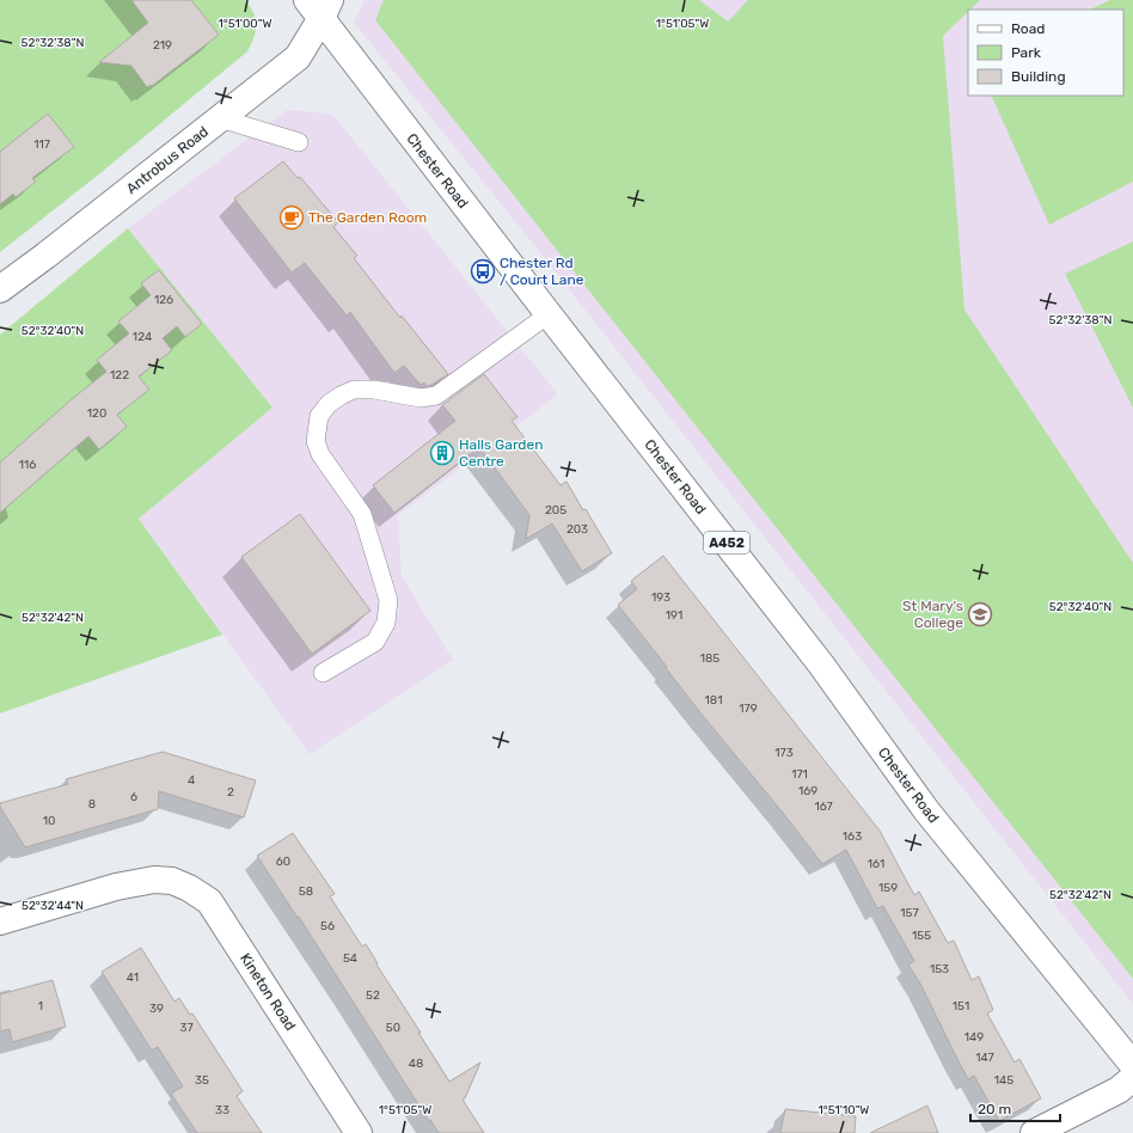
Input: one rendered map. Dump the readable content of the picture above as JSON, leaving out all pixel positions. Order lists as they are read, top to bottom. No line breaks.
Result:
{"streets":{"main road":["Antrobus Road","Chester Road","A452","Kineton Road"]},"crossings":[["Antrobus Road","Chester Road"]],"places":{"cafe":["The Garden Room"],"bus stop":["Chester Rd / Court Lane"],"building":["Halls Garden Centre"],"school or university":["St Mary's College"]},"house_numbers":["219","117","126","124","122","120","116","205","203","193","191","185","181","179","173","171","4","169","2","6","8","167","10","163","60","161","159","58","157","56","155","54","153","41","52","1","151","39","37","50","149","147","48","35","145","33"],"legend":["Road","Park","Building"],"scale_bar":"20 m","coordinates":["1°51'00\"W","1°51'05\"W","52°32'38\"N","52°32'40\"N","52°32'42\"N","52°32'44\"N","1°51'10\"W"]}
